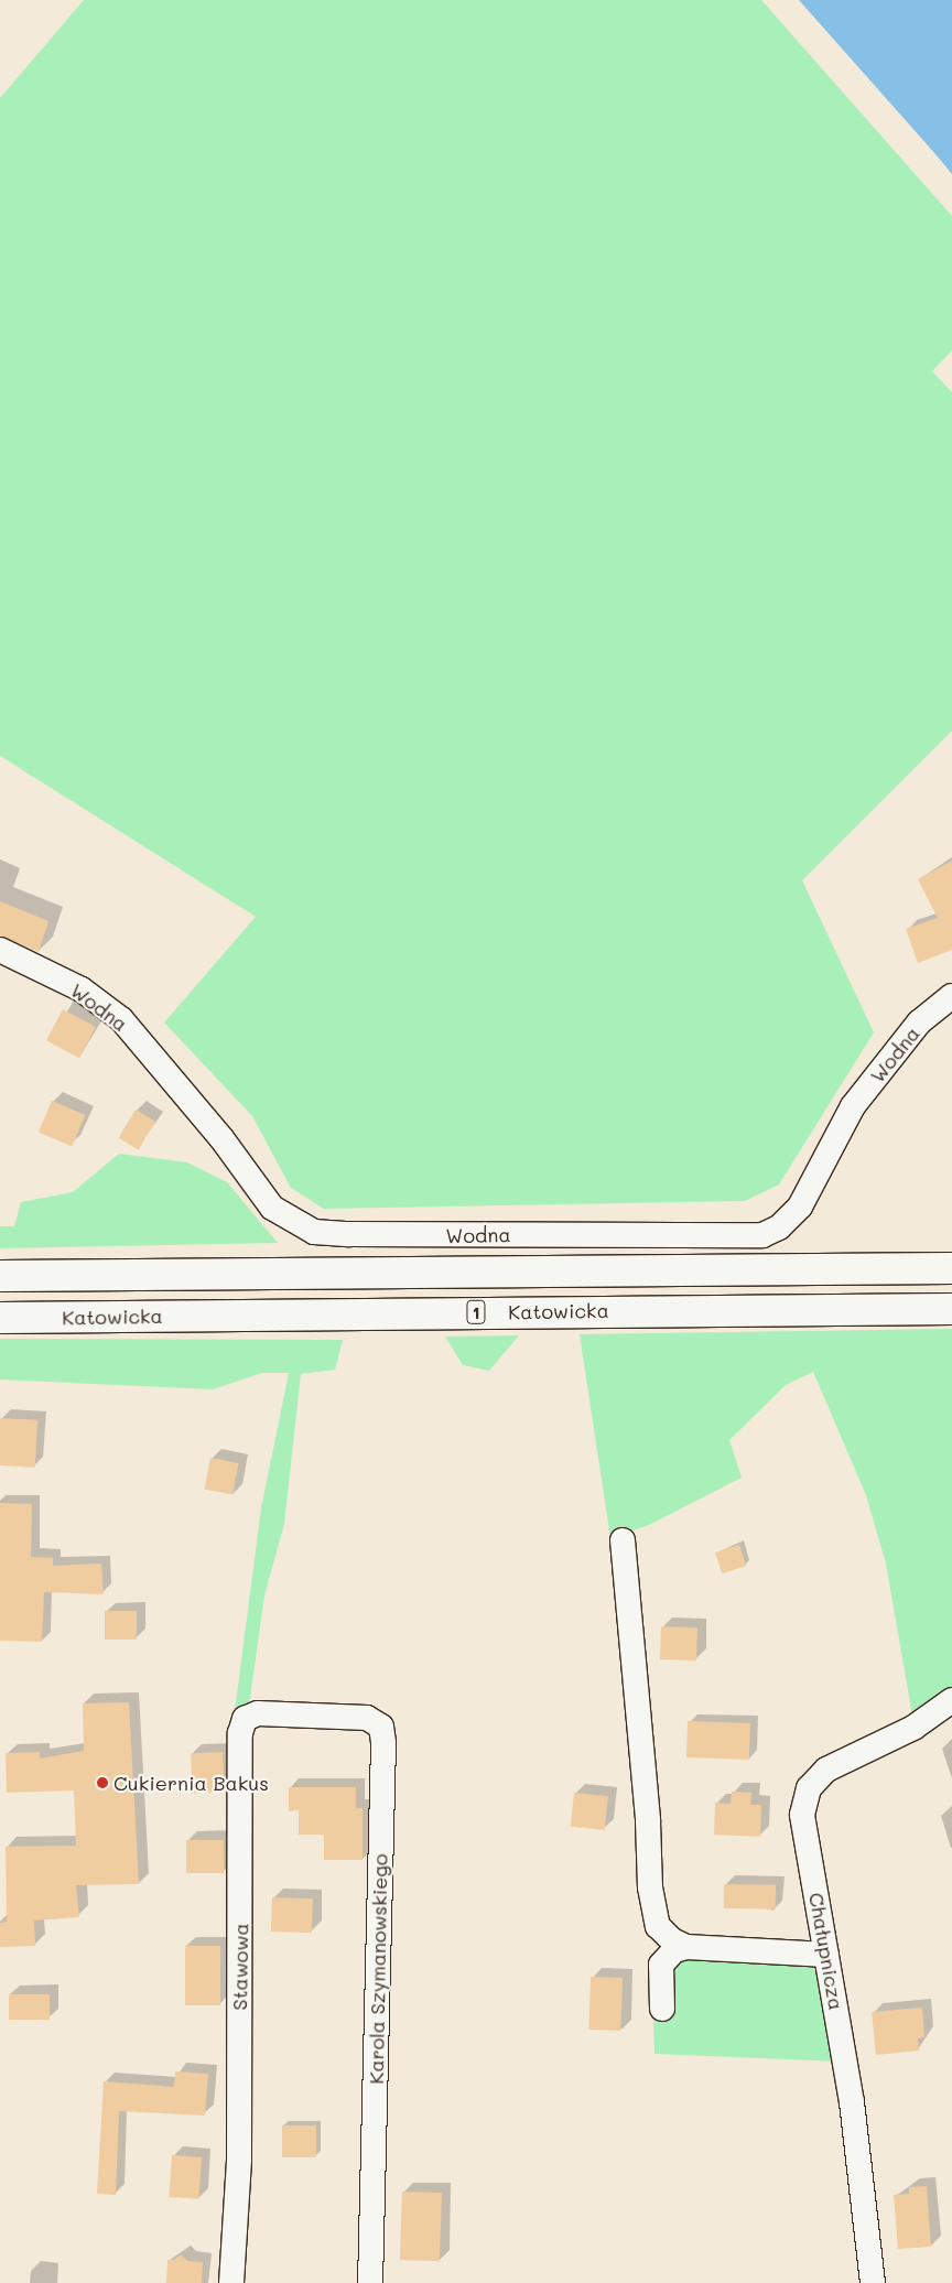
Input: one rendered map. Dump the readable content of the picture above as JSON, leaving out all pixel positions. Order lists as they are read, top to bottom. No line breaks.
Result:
{"streets":{"main road":["Katowicka","1"],"street":["Wodna","Chałupnicza","Stawowa","Karola Szymanowskiego"]},"crossings":[["Stawowa","Karola Szymanowskiego"]],"places":["Cukiernia Bakus"]}
